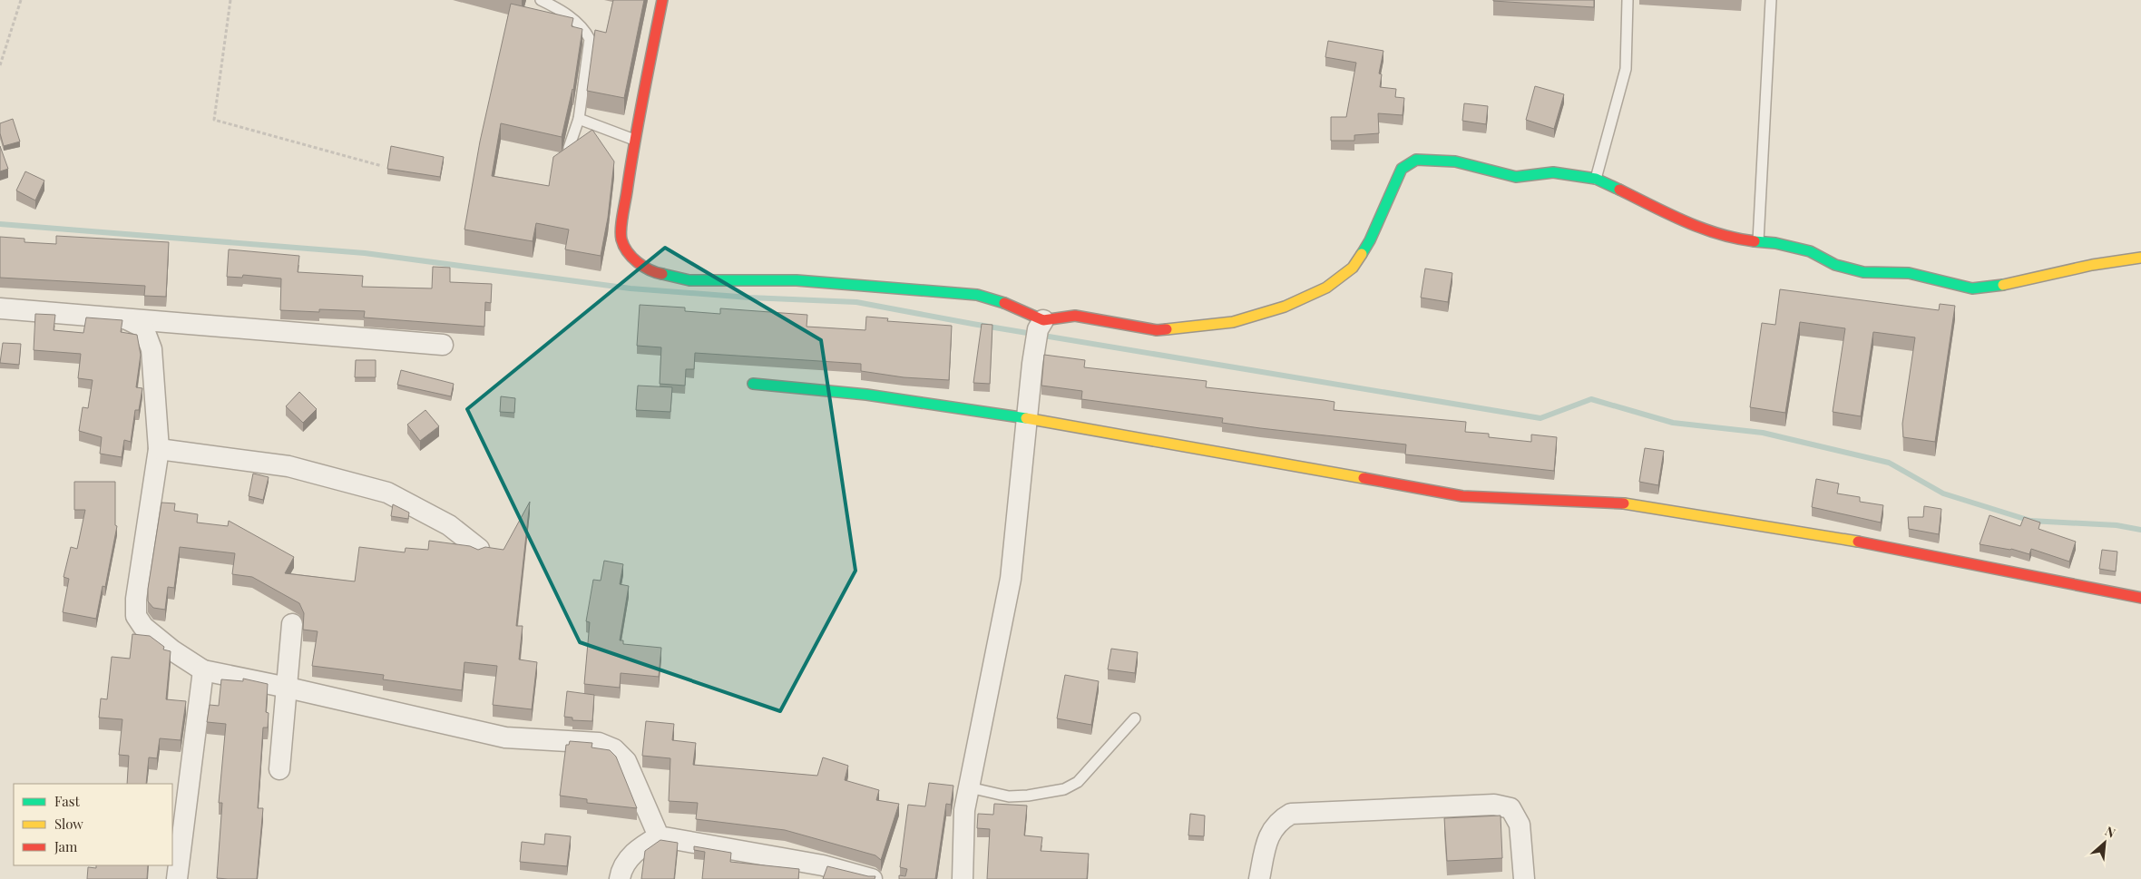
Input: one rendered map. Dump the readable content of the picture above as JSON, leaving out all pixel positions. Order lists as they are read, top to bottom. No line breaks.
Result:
{"legend":["Fast","Slow","Jam"],"north":"top right"}
